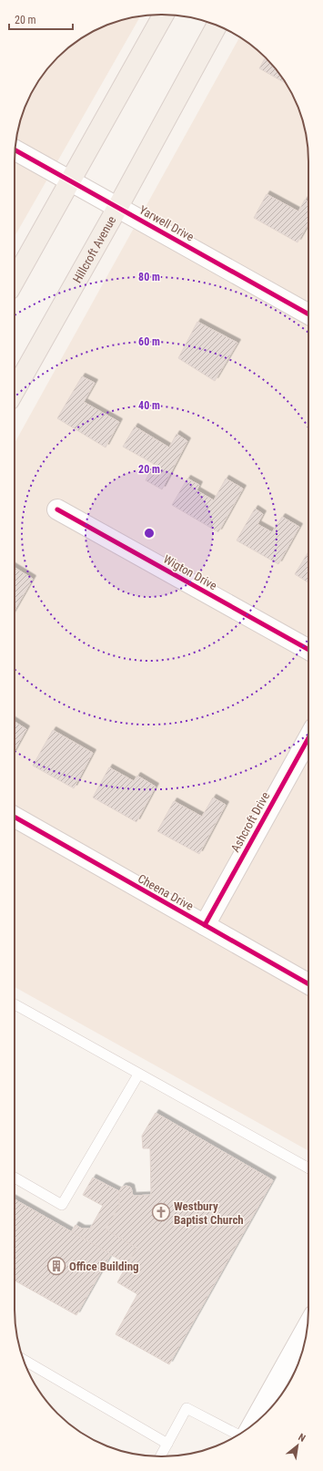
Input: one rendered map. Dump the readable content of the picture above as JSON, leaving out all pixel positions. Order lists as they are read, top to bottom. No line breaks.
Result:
{"streets":{"main road":["Hillcroft Avenue"],"street":["Yarwell Drive","Wigton Drive","Ashcroft Drive","Cheena Drive"]},"crossings":[["Yarwell Drive","Hillcroft Avenue"],["Ashcroft Drive","Cheena Drive"]],"places":{"church":["Westbury Baptist Church"],"building":["Office Building"]},"scale_bar":"20 m","north":"top right","rings":["80 m","60 m","40 m","20 m"]}
